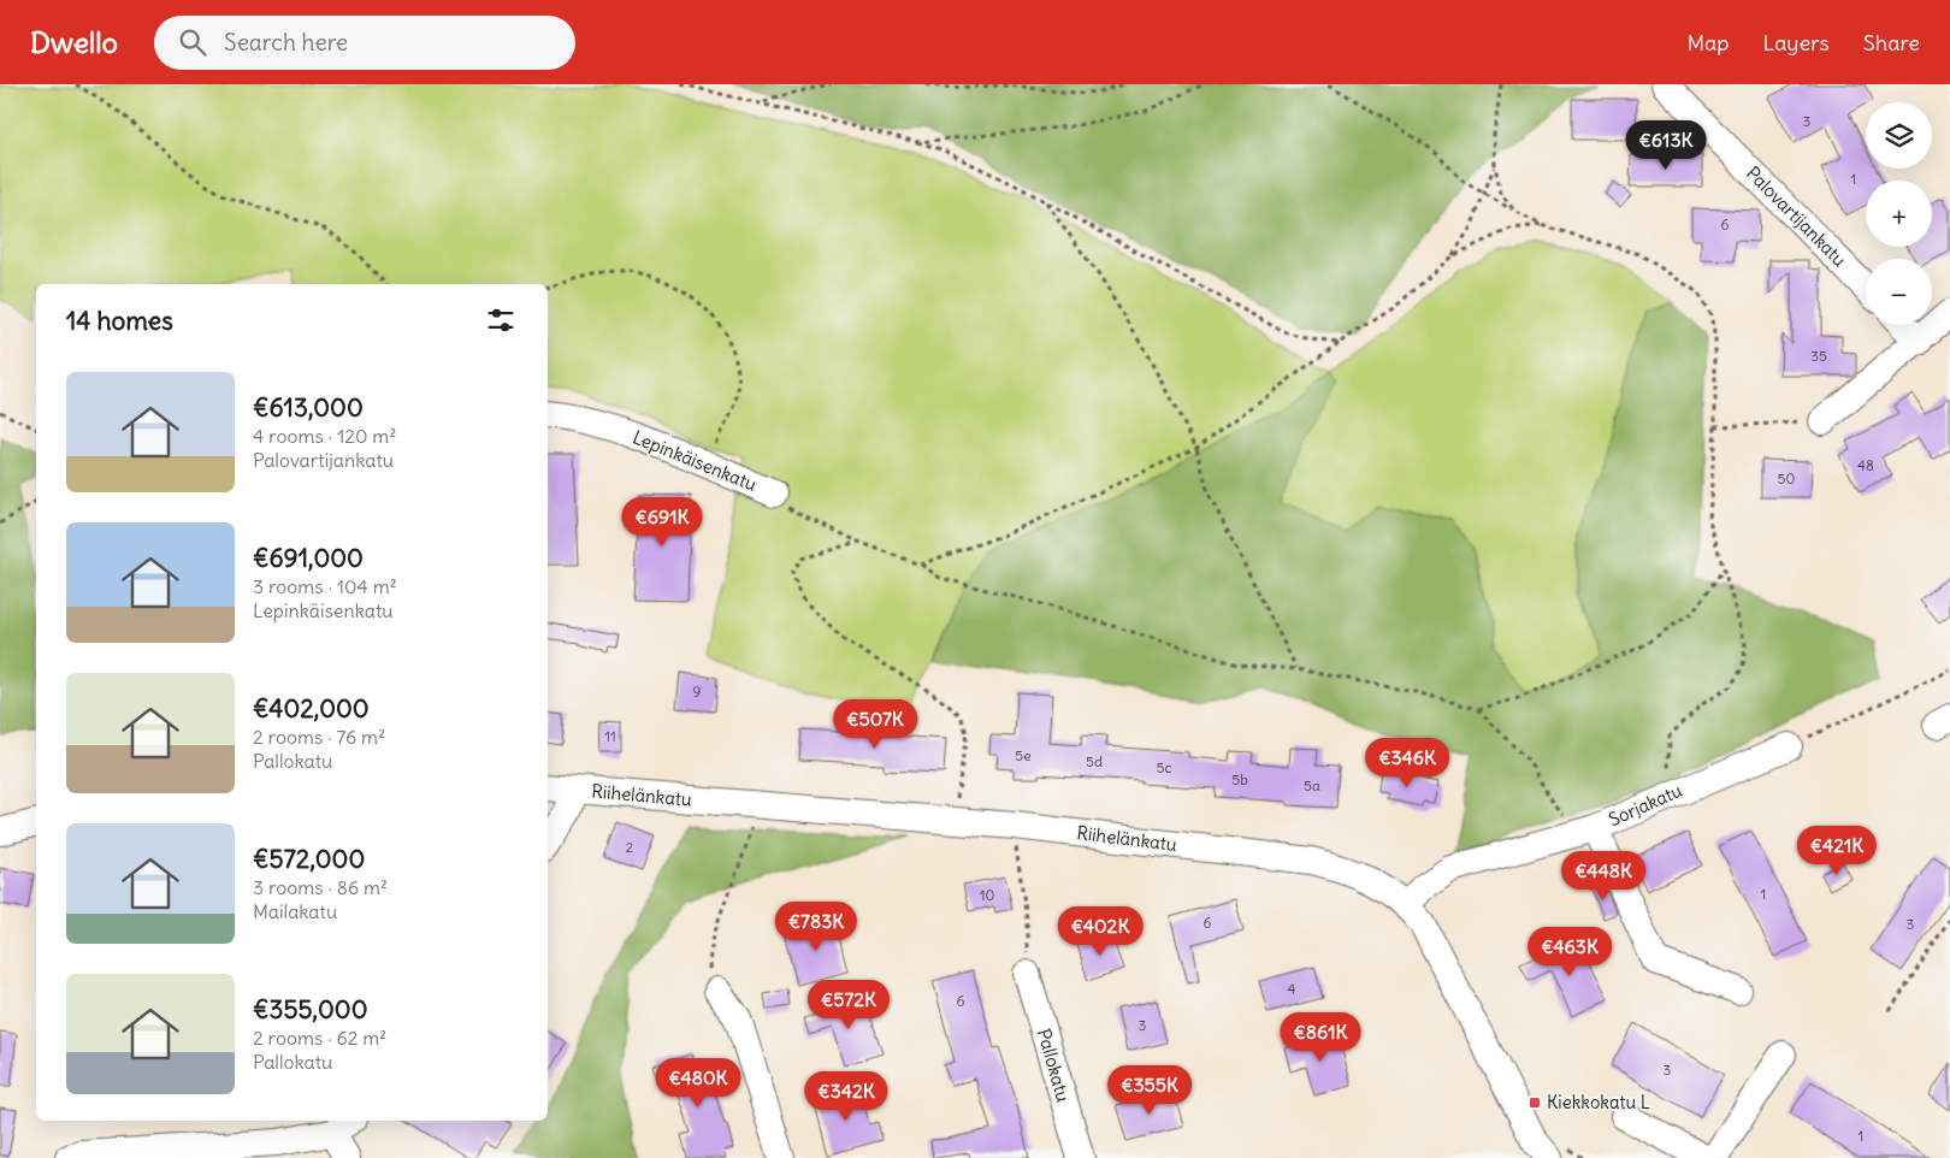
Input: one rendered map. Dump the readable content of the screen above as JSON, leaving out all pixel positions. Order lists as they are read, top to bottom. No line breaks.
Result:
{"streets":{"street":["Palovartijankatu","Lepinkäisenkatu","Riihelänkatu","Sorjakatu","Pallokatu"]},"crossings":[["Riihelänkatu","Sorjakatu"]],"places":{"transit":["Kiekkokatu L"]},"house_numbers":["3","1","6","35","48","50","9","11","5e","5d","5c","5b","5a","2","1","10","6","3","4","6","3","3","1"],"page":{"header":"Dwello","search":"Search here","nav":["Map","Layers","Share"],"map_buttons":["+","−"],"price":["€613K","€691K","€507K","€346K","€421K","€448K","€783K","€402K","€463K","€572K","€861K","€480K","€355K","€342K"],"heading":"14 homes","list":[{"name":"€613,000","note":"4 rooms · 120 m² · Palovartijankatu"},{"name":"€691,000","note":"3 rooms · 104 m² · Lepinkäisenkatu"},{"name":"€402,000","note":"2 rooms · 76 m² · Pallokatu"},{"name":"€572,000","note":"3 rooms · 86 m² · Mailakatu"},{"name":"€355,000","note":"2 rooms · 62 m² · Pallokatu"}]}}
